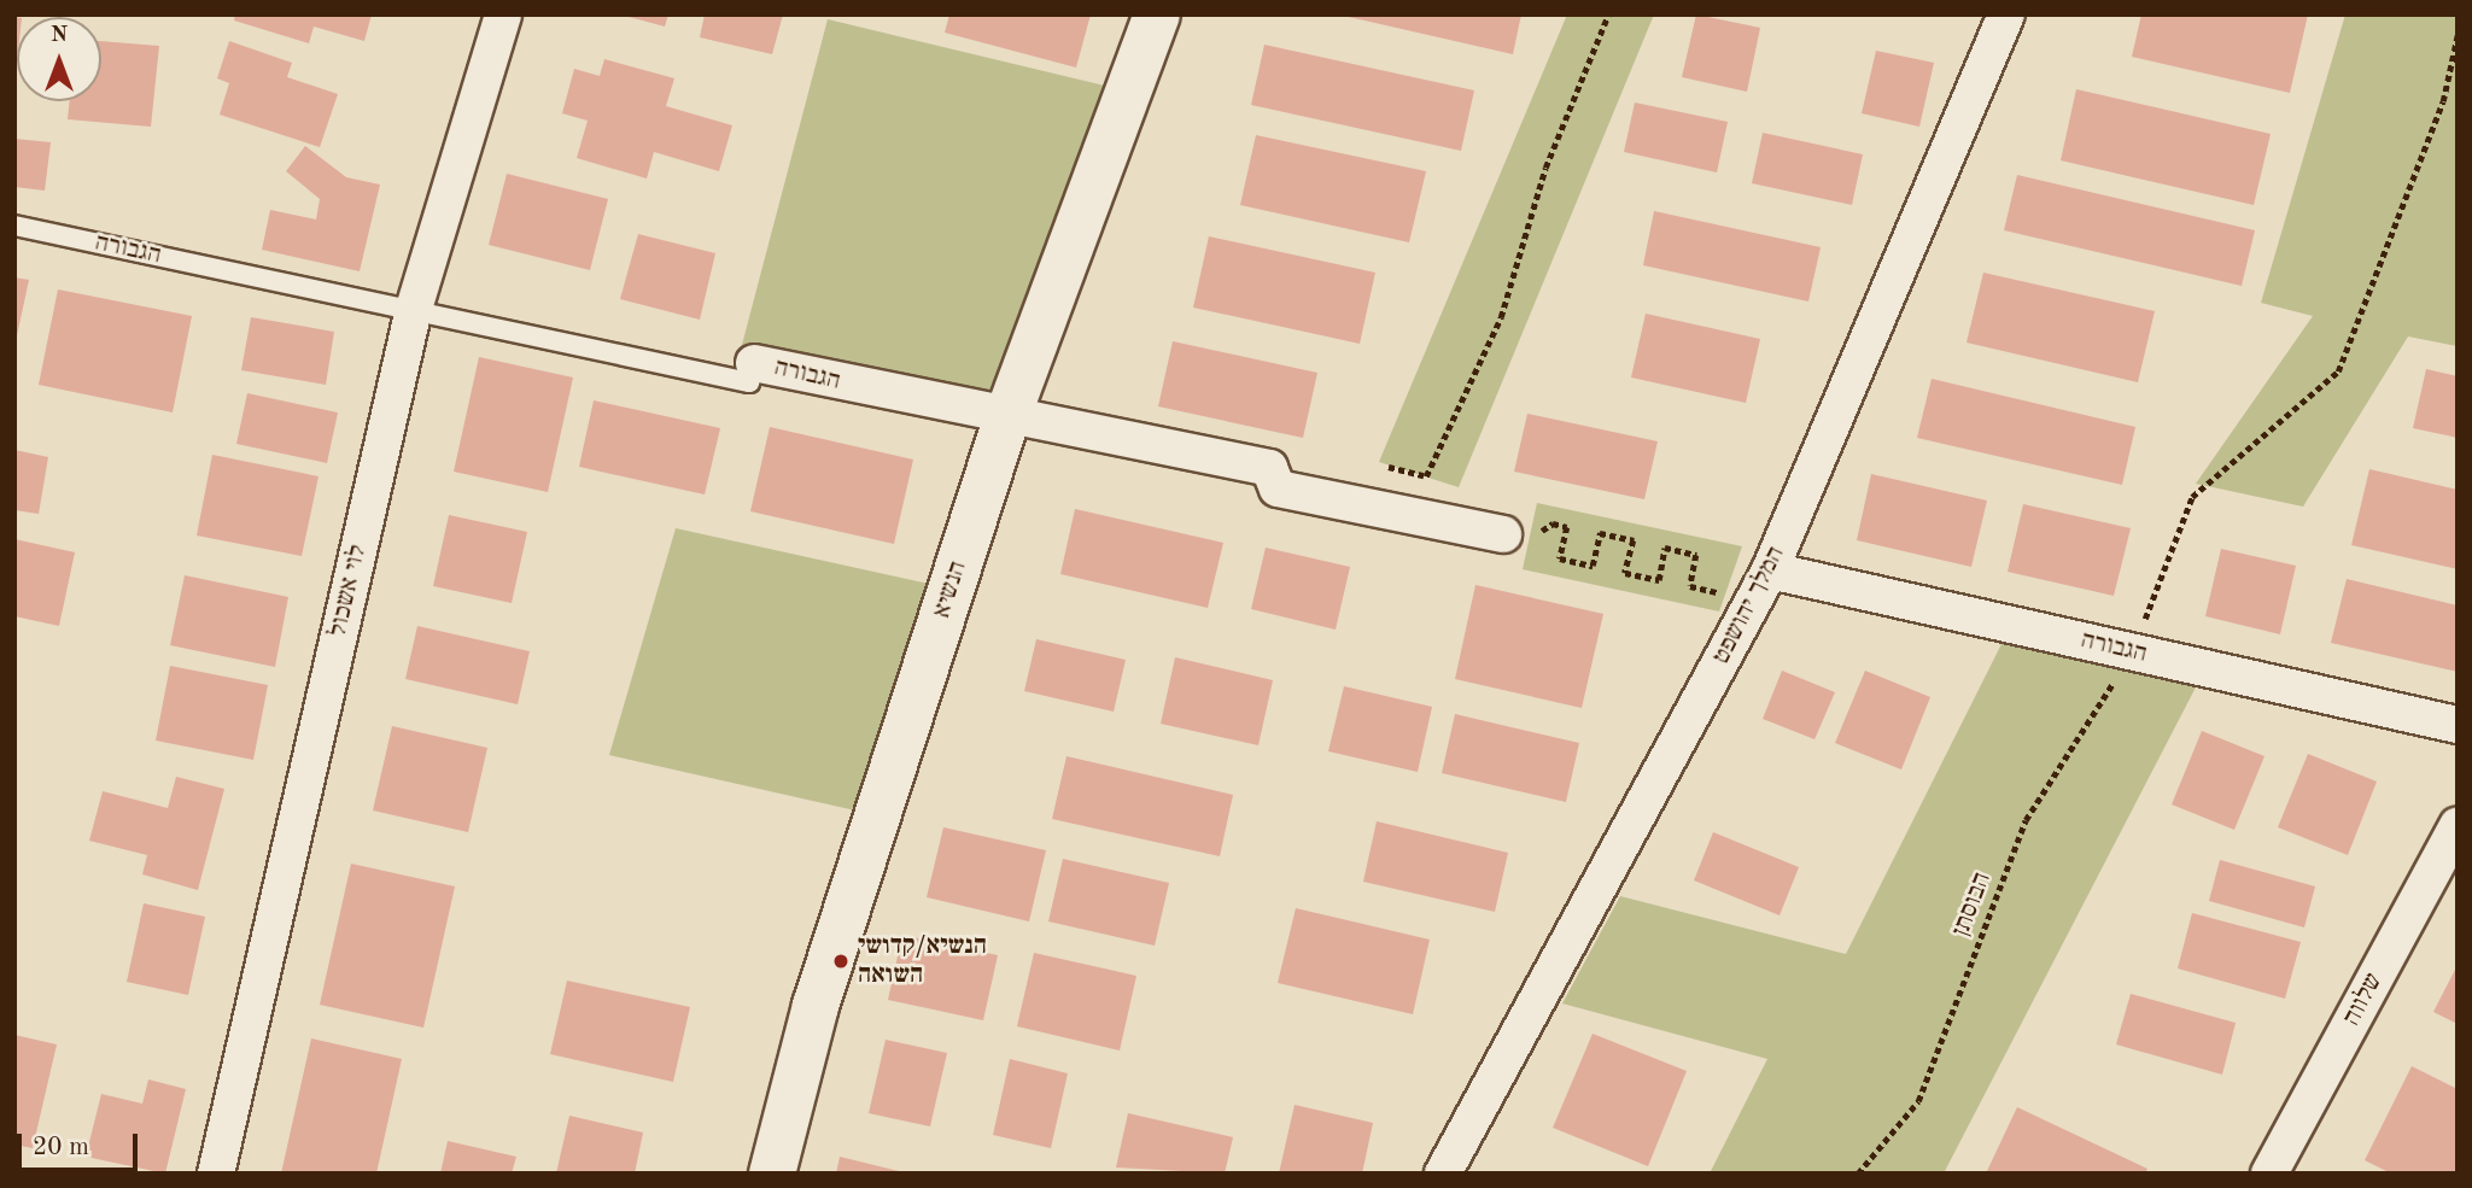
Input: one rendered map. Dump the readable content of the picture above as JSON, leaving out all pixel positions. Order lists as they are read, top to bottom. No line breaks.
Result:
{"streets":{"street":["הגבורה","הנשיא","לוי אשכול","המלך יהושפט","שלווה"],"path":["הבוסתן"]},"crossings":[["הגבורה","הנשיא"],["הגבורה","לוי אשכול"],["הגבורה","המלך יהושפט"],["הגבורה","הבוסתן"]],"places":["הנשיא/קדושי השואה"],"scale_bar":"20 m","north":"top"}
